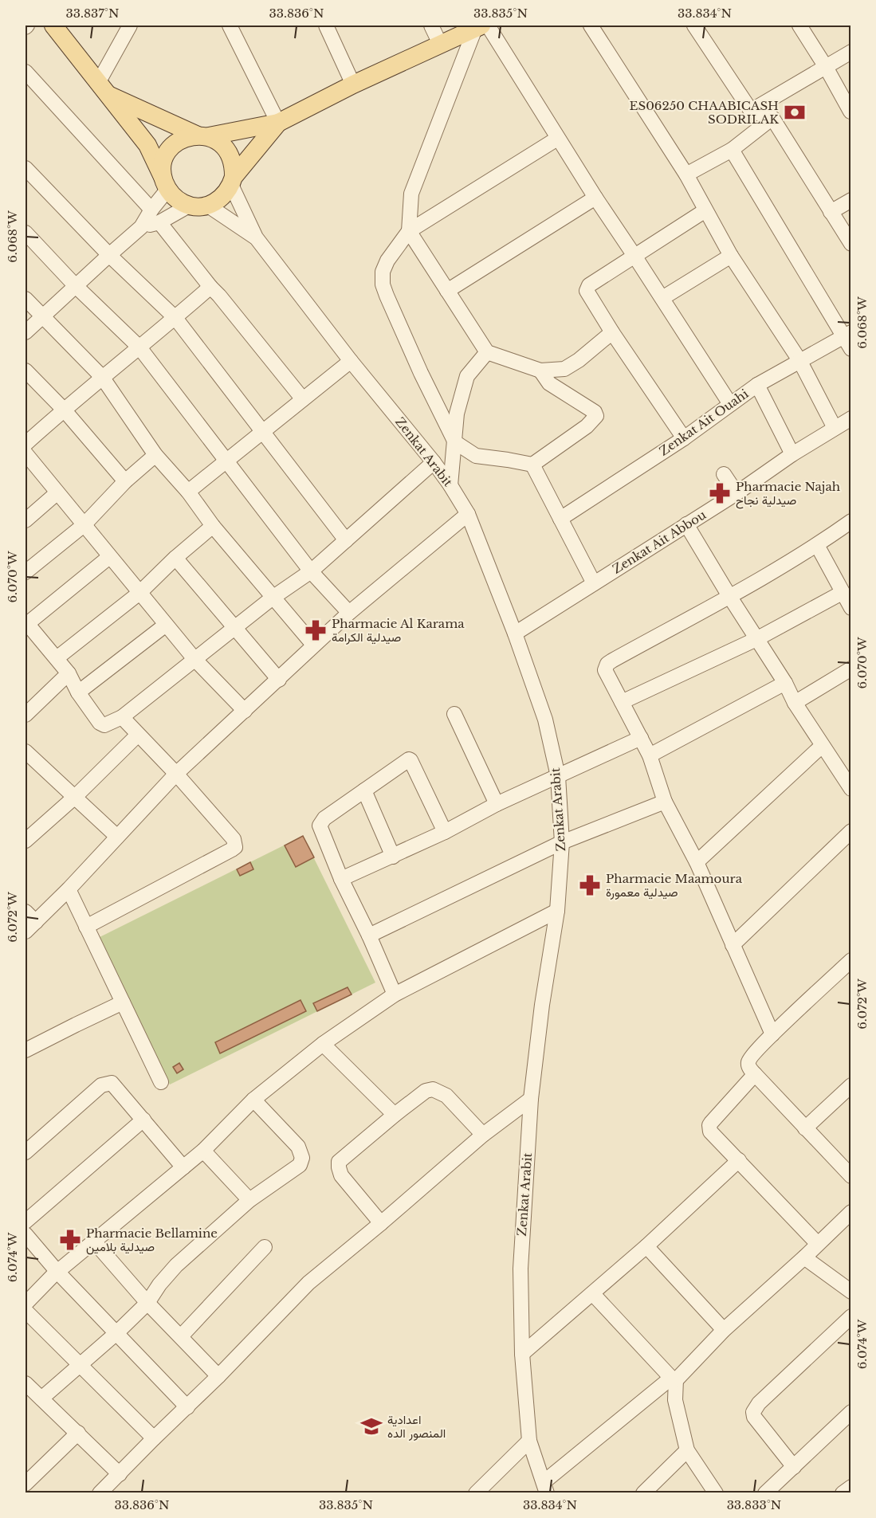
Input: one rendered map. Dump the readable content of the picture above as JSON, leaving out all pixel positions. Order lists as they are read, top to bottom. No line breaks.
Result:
{"streets":{"street":["Zenkat Ait Ouahi","Zenkat Arabit","Zenkat Ait Abbou"]},"crossings":[["Zenkat Arabit","Zenkat Ait Abbou"]],"places":{"bank":["ES06250 CHAABICASH SODRILAK"],"pharmacy":["Pharmacie Najah صيدلية نجاح","Pharmacie Al Karama صيدلية الكرامة","Pharmacie Maamoura صيدلية معمورة","Pharmacie Bellamine صيدلية بلامين"],"school or university":["اعدادية المنصور الده"]},"coordinates":["33.837°N","33.836°N","33.835°N","33.834°N","6.068°W","6.070°W","6.072°W","6.074°W","33.833°N"]}
